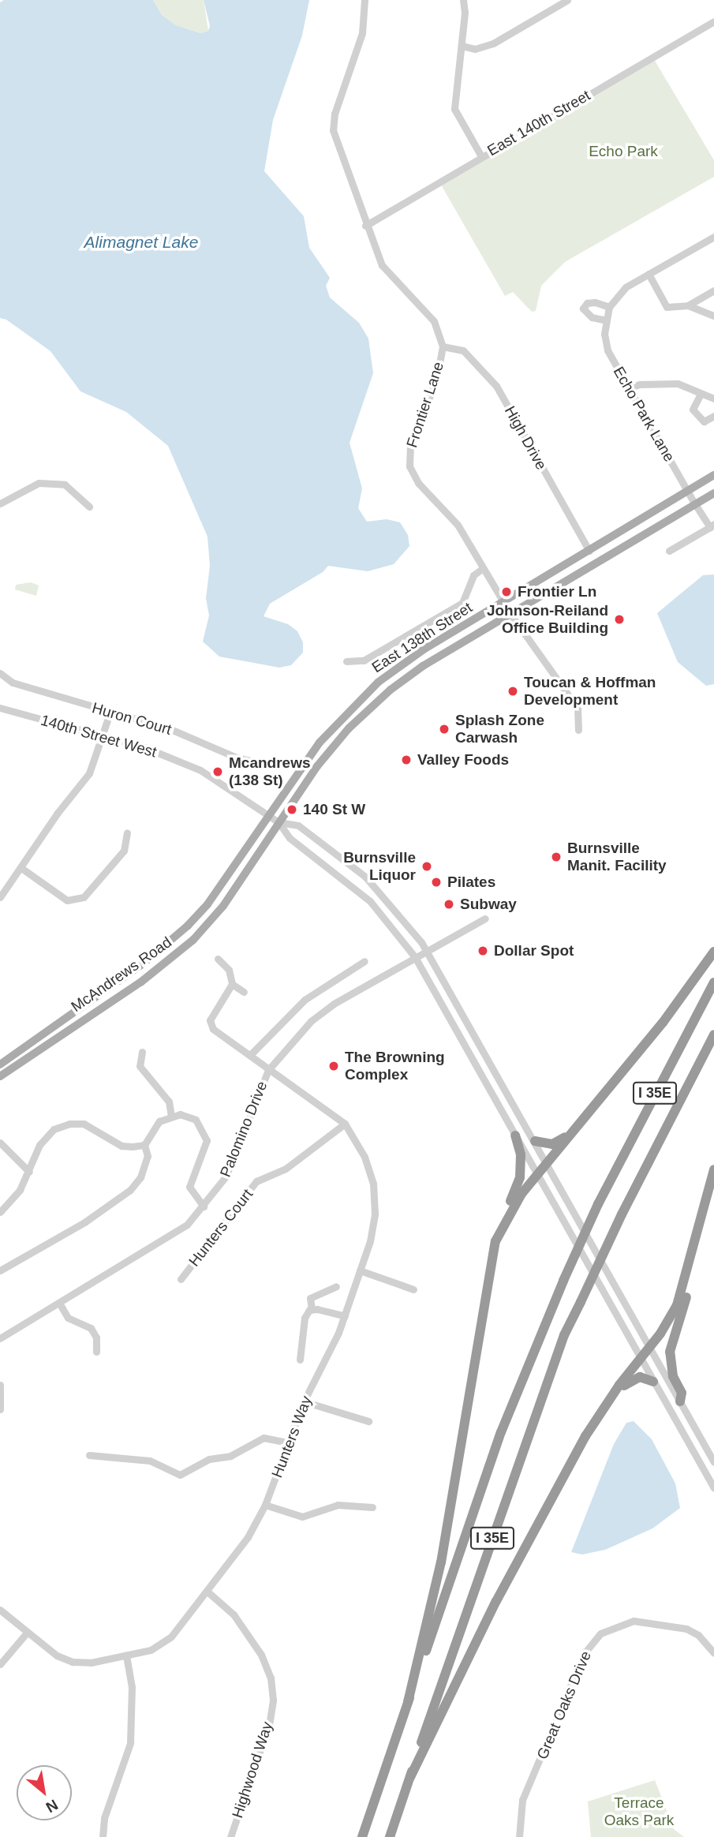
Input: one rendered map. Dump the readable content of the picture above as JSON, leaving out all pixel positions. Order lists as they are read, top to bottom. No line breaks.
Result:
{"streets":{"highway":["I 35E"],"main road":["East 138th Street","McAndrews Road"],"street":["East 140th Street","Frontier Lane","Echo Park Lane","High Drive","Huron Court","140th Street West","Palomino Drive","Hunters Court","Hunters Way","Great Oaks Drive","Highwood Way"]},"crossings":[["East 140th Street","Frontier Lane"],["Frontier Lane","High Drive"],["Frontier Lane","East 138th Street"],["Echo Park Lane","East 138th Street"],["High Drive","East 138th Street"],["East 138th Street","140th Street West"],["East 138th Street","McAndrews Road"],["140th Street West","McAndrews Road"],["Palomino Drive","Hunters Way"],["Hunters Court","Hunters Way"],["Hunters Way","Highwood Way"]],"water":["Alimagnet Lake"],"parks":["Echo Park","Terrace Oaks Park"],"places":["Frontier Ln","Johnson-Reiland Office Building","Toucan & Hoffman Development","Splash Zone Carwash","Valley Foods","Mcandrews (138 St)","140 St W","Burnsville Manit. Facility","Burnsville Liquor","Pilates","Subway","Dollar Spot","The Browning Complex"],"north":"bottom right"}
